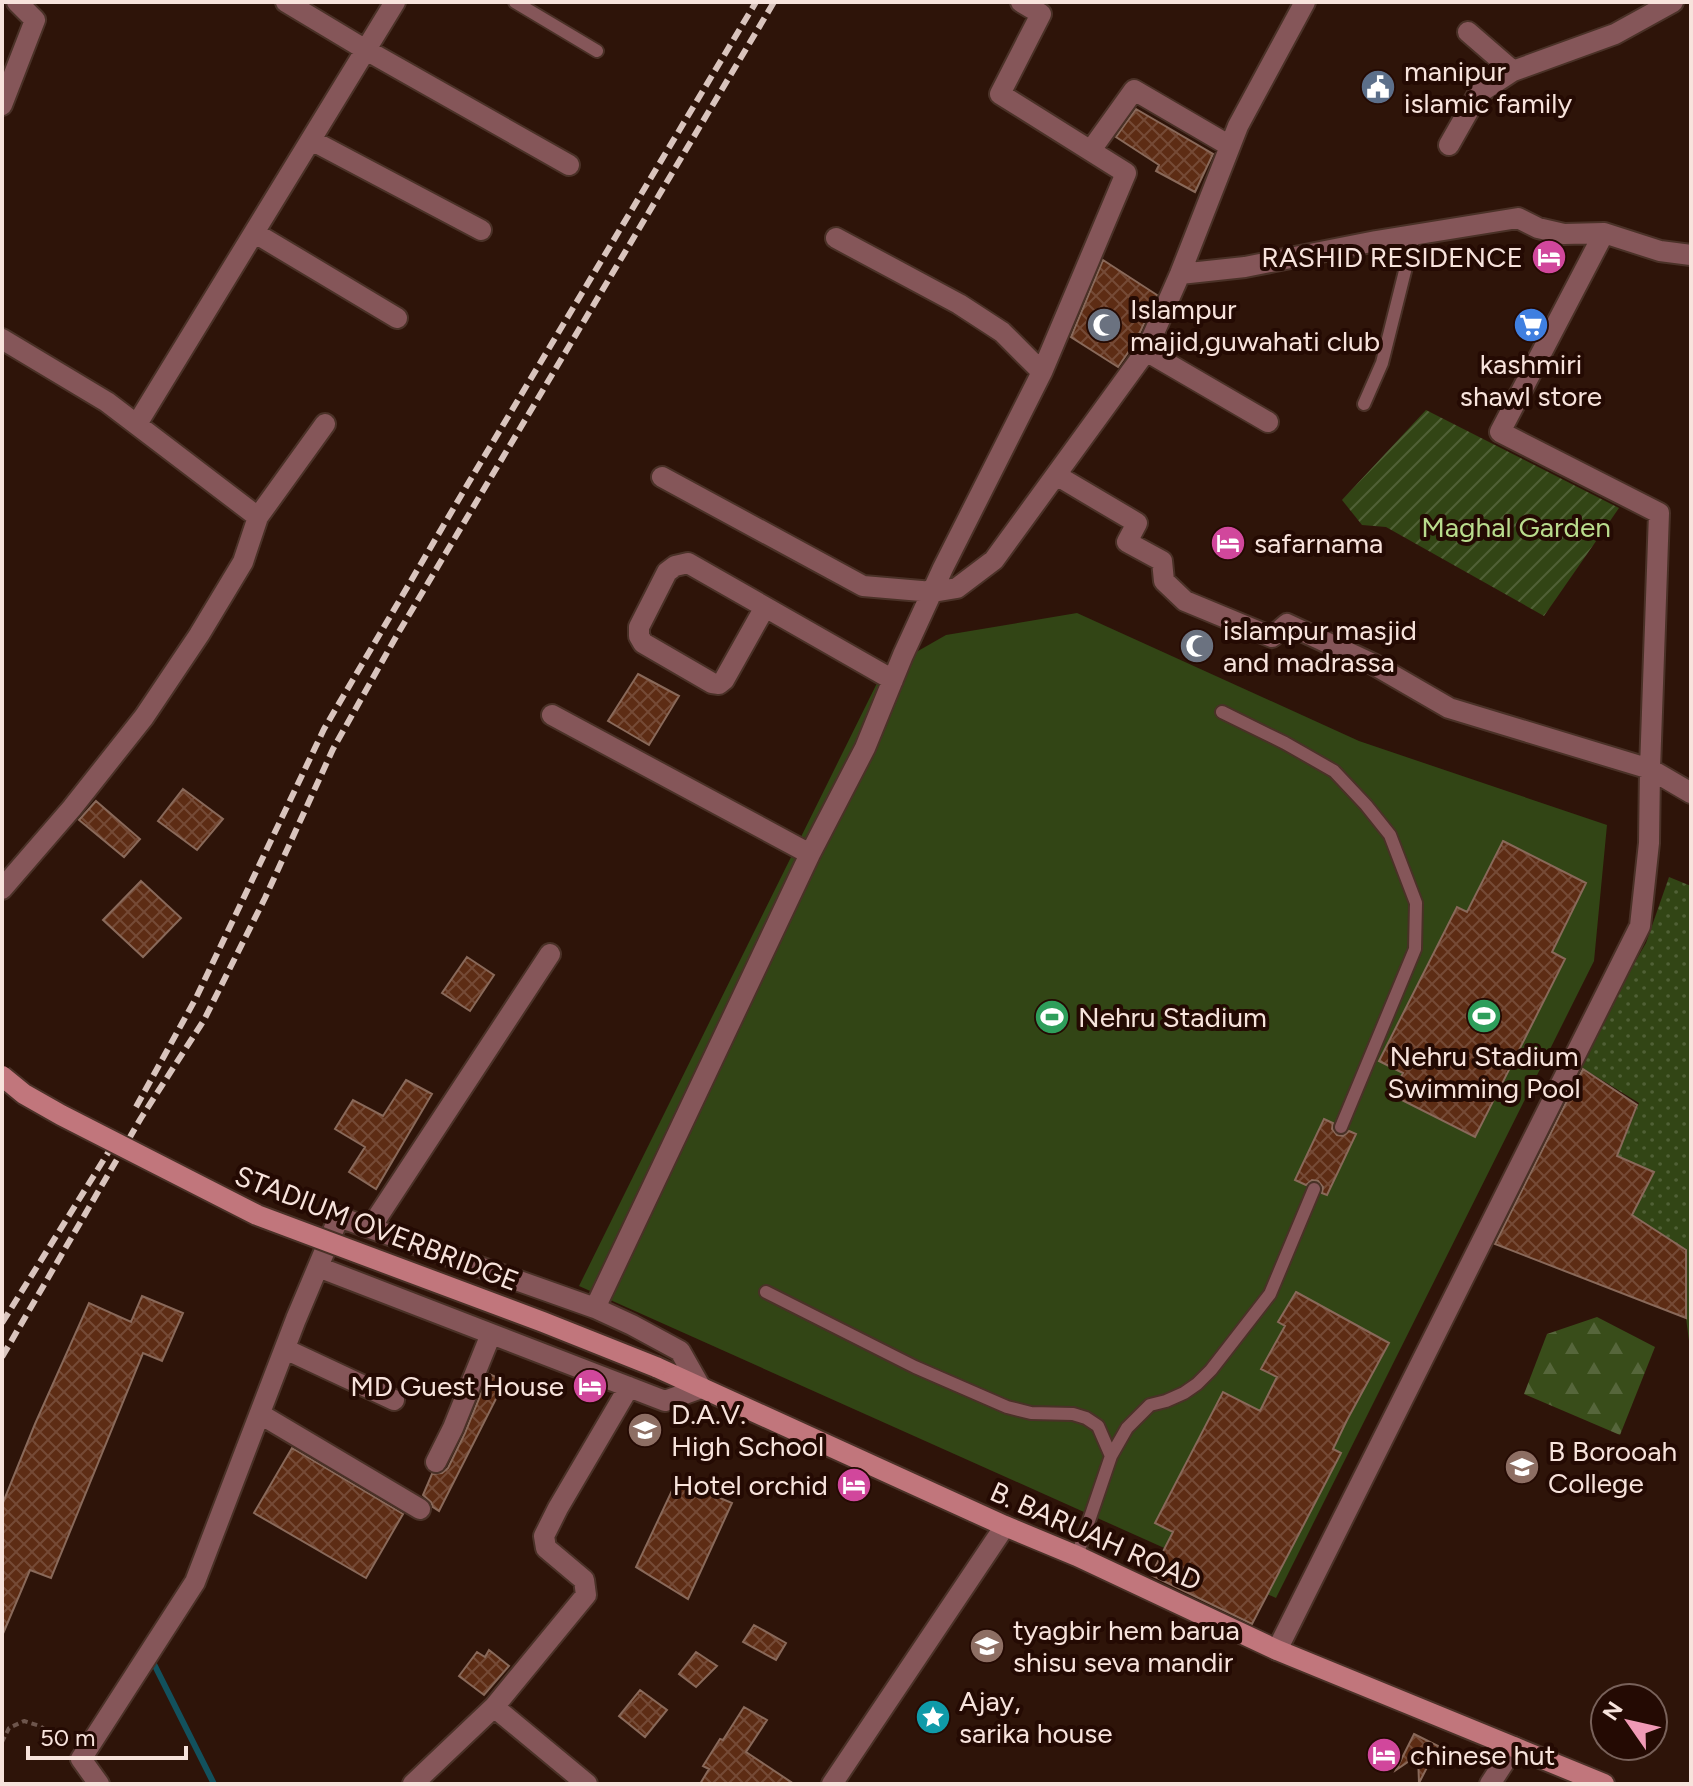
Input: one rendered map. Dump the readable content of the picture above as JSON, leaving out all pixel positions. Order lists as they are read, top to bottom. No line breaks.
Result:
{"streets":{"main road":["STADIUM OVERBRIDGE","B. BARUAH ROAD"]},"crossings":[["STADIUM OVERBRIDGE","B. BARUAH ROAD"]],"parks":["Maghal Garden"],"places":{"public building":["manipur islamic family"],"hotel":["RASHID RESIDENCE","safarnama","MD Guest House","Hotel orchid","chinese hut"],"mosque":["Islampur majid,guwahati club","islampur masjid and madrassa"],"supermarket":["kashmiri shawl store"],"sports":["Nehru Stadium Swimming Pool","Nehru Stadium"],"school or university":["D.A.V. High School","B Borooah College","tyagbir hem barua shisu seva mandir"],"place":["Ajay, sarika house"]},"scale_bar":"50 m","north":"top left"}
